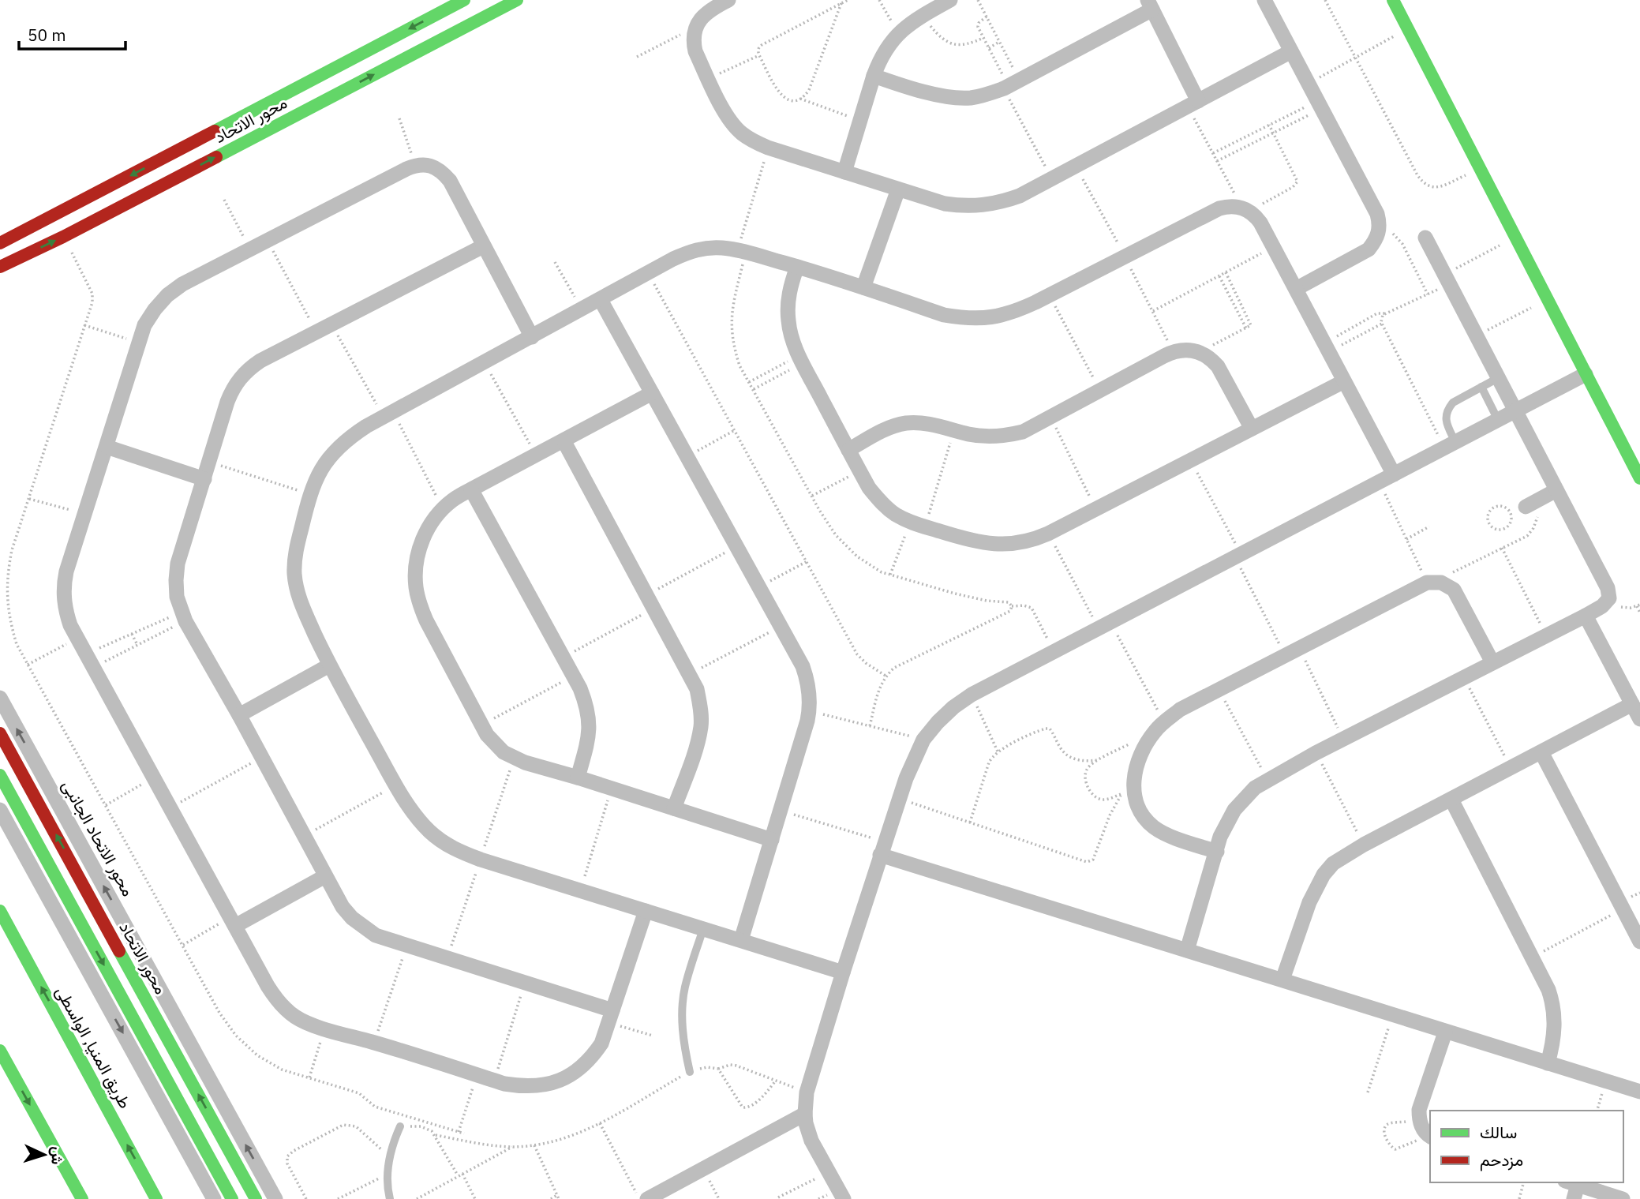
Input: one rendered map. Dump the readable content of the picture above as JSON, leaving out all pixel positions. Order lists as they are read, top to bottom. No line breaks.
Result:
{"streets":{"street":["محور الاتحاد","محور الاتحاد الجانبى","طريق المنيا, الواسطى"]},"legend":["سالك","مزدحم"],"scale_bar":"50 m","north":"right"}
